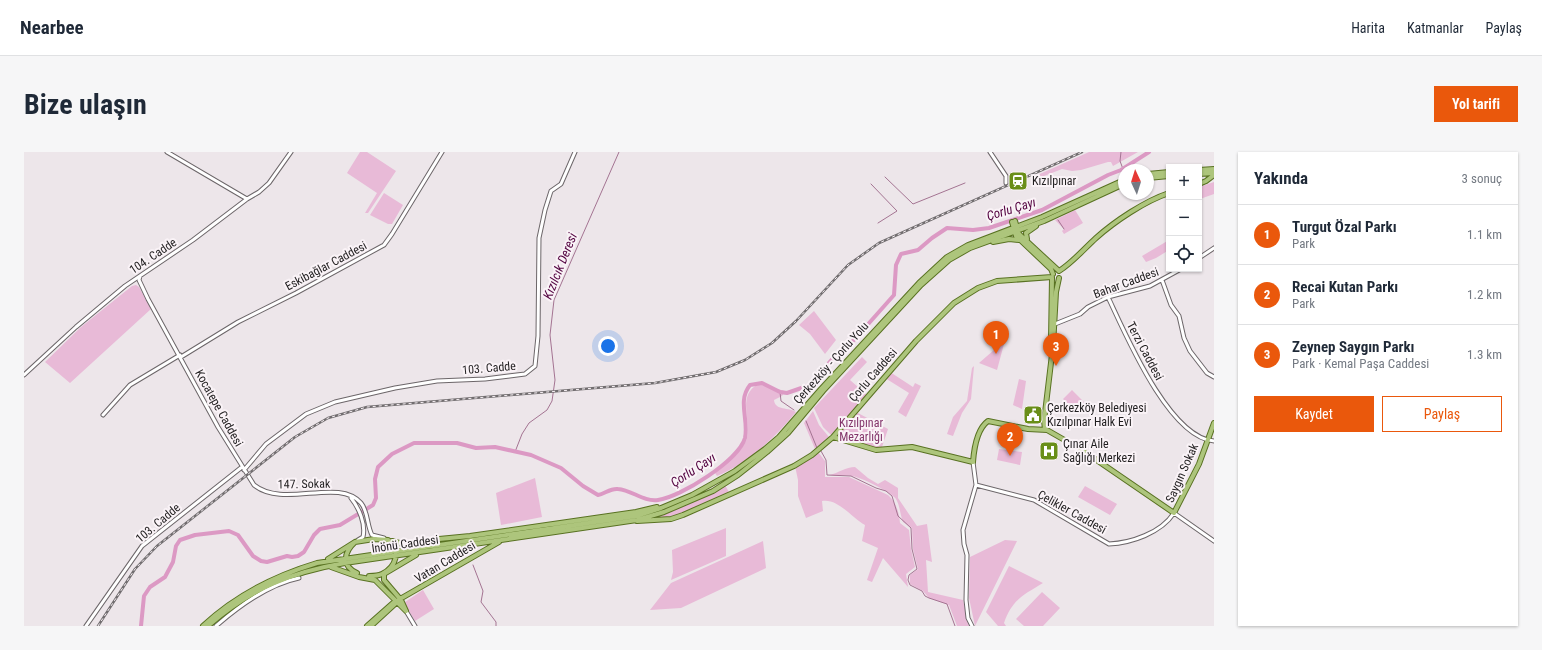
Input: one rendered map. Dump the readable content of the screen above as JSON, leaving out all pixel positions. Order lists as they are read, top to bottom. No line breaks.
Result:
{"streets":{"main road":["Çerkezköy - Çorlu Yolu","Çorlu Caddesi","Saygın Sokak","İnönü Caddesi","Vatan Caddesi"],"street":["104. Cadde","Eskibağlar Caddesi","Bahar Caddesi","Terzi Caddesi","103. Cadde","Kocatepe Caddesi","147. Sokak","Çelikler Caddesi"]},"crossings":[["104. Cadde","Kocatepe Caddesi"],["Eskibağlar Caddesi","Kocatepe Caddesi"],["Bahar Caddesi","Terzi Caddesi"],["Terzi Caddesi","Saygın Sokak"],["103. Cadde","Kocatepe Caddesi"],["103. Cadde","147. Sokak"],["Çorlu Caddesi","İnönü Caddesi"],["Kocatepe Caddesi","147. Sokak"],["Saygın Sokak","Çelikler Caddesi"],["İnönü Caddesi","Vatan Caddesi"]],"water":["Çorlu Çayı","Kızılcık Deresi"],"parks":["Kızılpınar Mezarlığı"],"places":{"station":["Kızılpınar"],"public building":["Çerkezköy Belediyesi Kızılpınar Halk Evi"],"hospital":["Çınar Aile Sağlığı Merkezi"]},"north":"top","page":{"header":"Nearbee","nav":["Harita","Katmanlar","Paylaş"],"buttons":["Yol tarifi",["Kaydet","Paylaş"]],"title":"Bize ulaşın","heading":["Yakında","3 sonuç"],"map_buttons":["+","−"],"list":[{"mark":"1","name":"Turgut Özal Parkı","note":"Park","value":"1.1 km"},{"mark":"2","name":"Recai Kutan Parkı","note":"Park","value":"1.2 km"},{"mark":"3","name":"Zeynep Saygın Parkı","note":"Park · Kemal Paşa Caddesi","value":"1.3 km"}],"pins":["1","3","2"]}}
